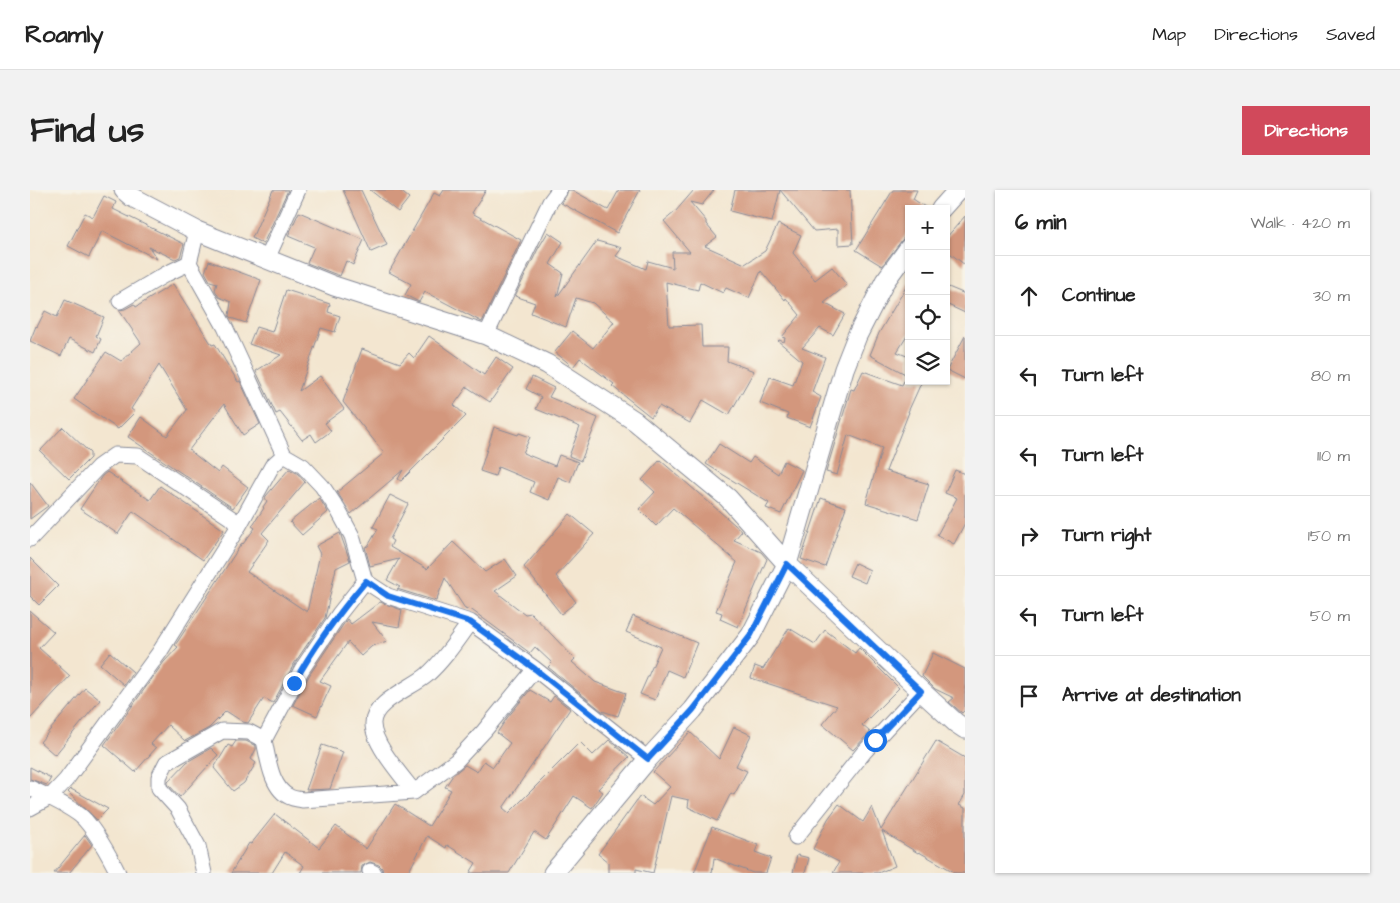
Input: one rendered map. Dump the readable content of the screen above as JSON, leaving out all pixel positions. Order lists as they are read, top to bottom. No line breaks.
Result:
{"page":{"header":"Roamly","nav":["Map","Directions","Saved"],"title":"Find us","buttons":"Directions","heading":["6 min","Walk · 420 m"],"map_buttons":["+","−"],"list":[["Continue","30 m"],["Turn left","80 m"],["Turn left","110 m"],["Turn right","150 m"],["Turn left","50 m"],"Arrive at destination"]}}
